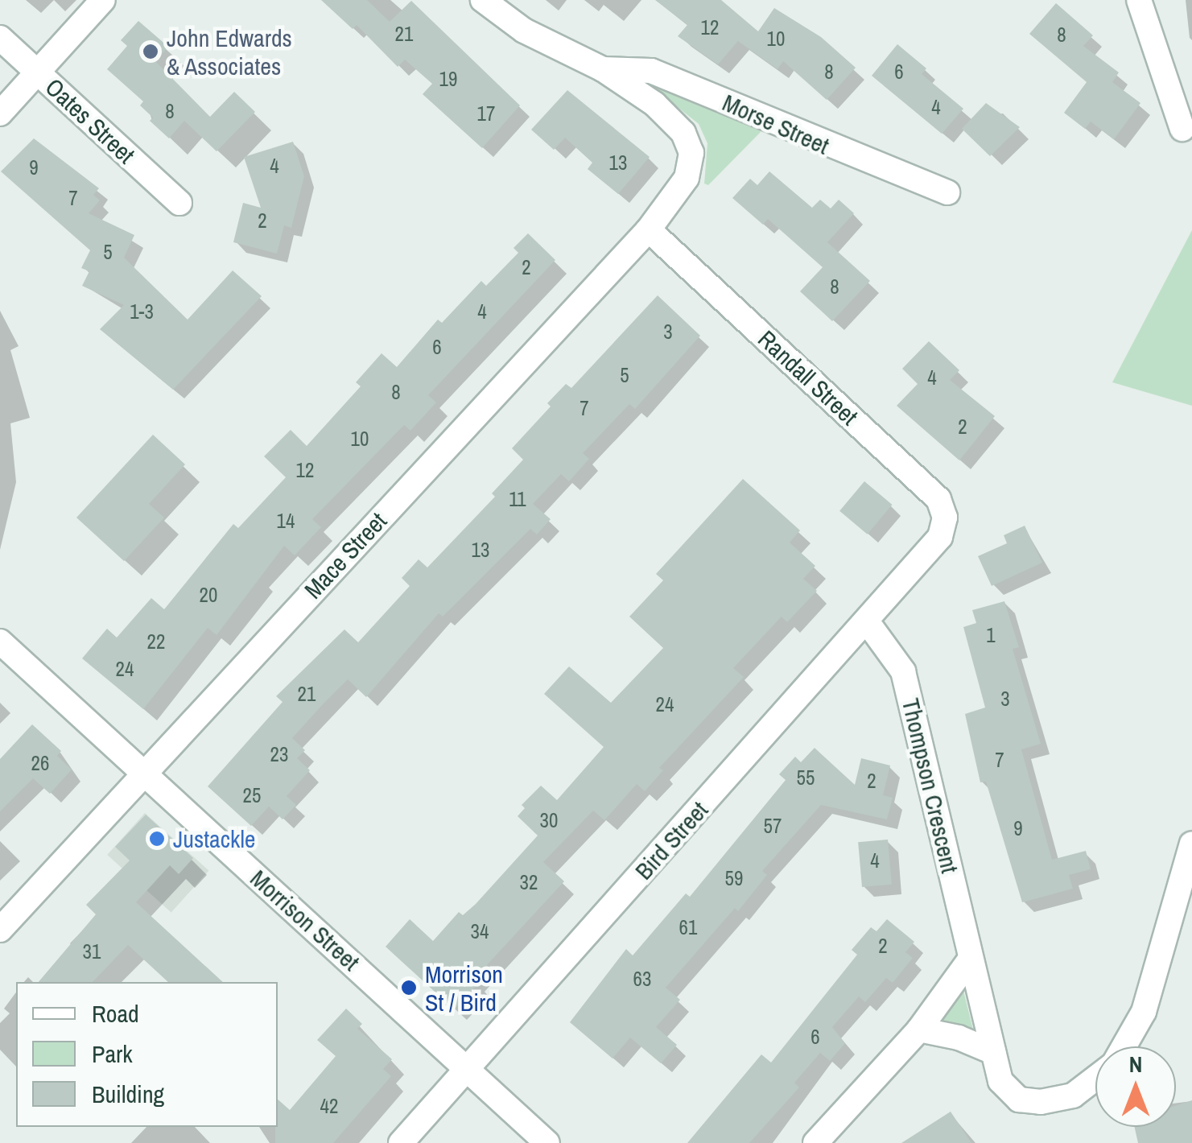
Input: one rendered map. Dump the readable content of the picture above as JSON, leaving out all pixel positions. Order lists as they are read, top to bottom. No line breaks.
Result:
{"streets":{"street":["Oates Street","Morse Street","Randall Street","Mace Street","Thompson Crescent","Bird Street","Morrison Street"]},"crossings":[["Morse Street","Mace Street"],["Randall Street","Mace Street"],["Randall Street","Bird Street"],["Mace Street","Morrison Street"],["Thompson Crescent","Bird Street"],["Bird Street","Morrison Street"]],"places":["John Edwards & Associates","Justackle","Morrison St / Bird"],"house_numbers":["12","21","8","10","8","6","19","4","8","17","13","4","9","7","2","5","2","8","1-3","4","3","6","5","4","8","7","2","10","12","11","14","13","20","1","22","24","21","3","24","23","7","26","55","2","25","30","57","9","4","59","32","61","34","2","31","63","6","42"],"legend":["Road","Park","Building"],"north":"top"}
